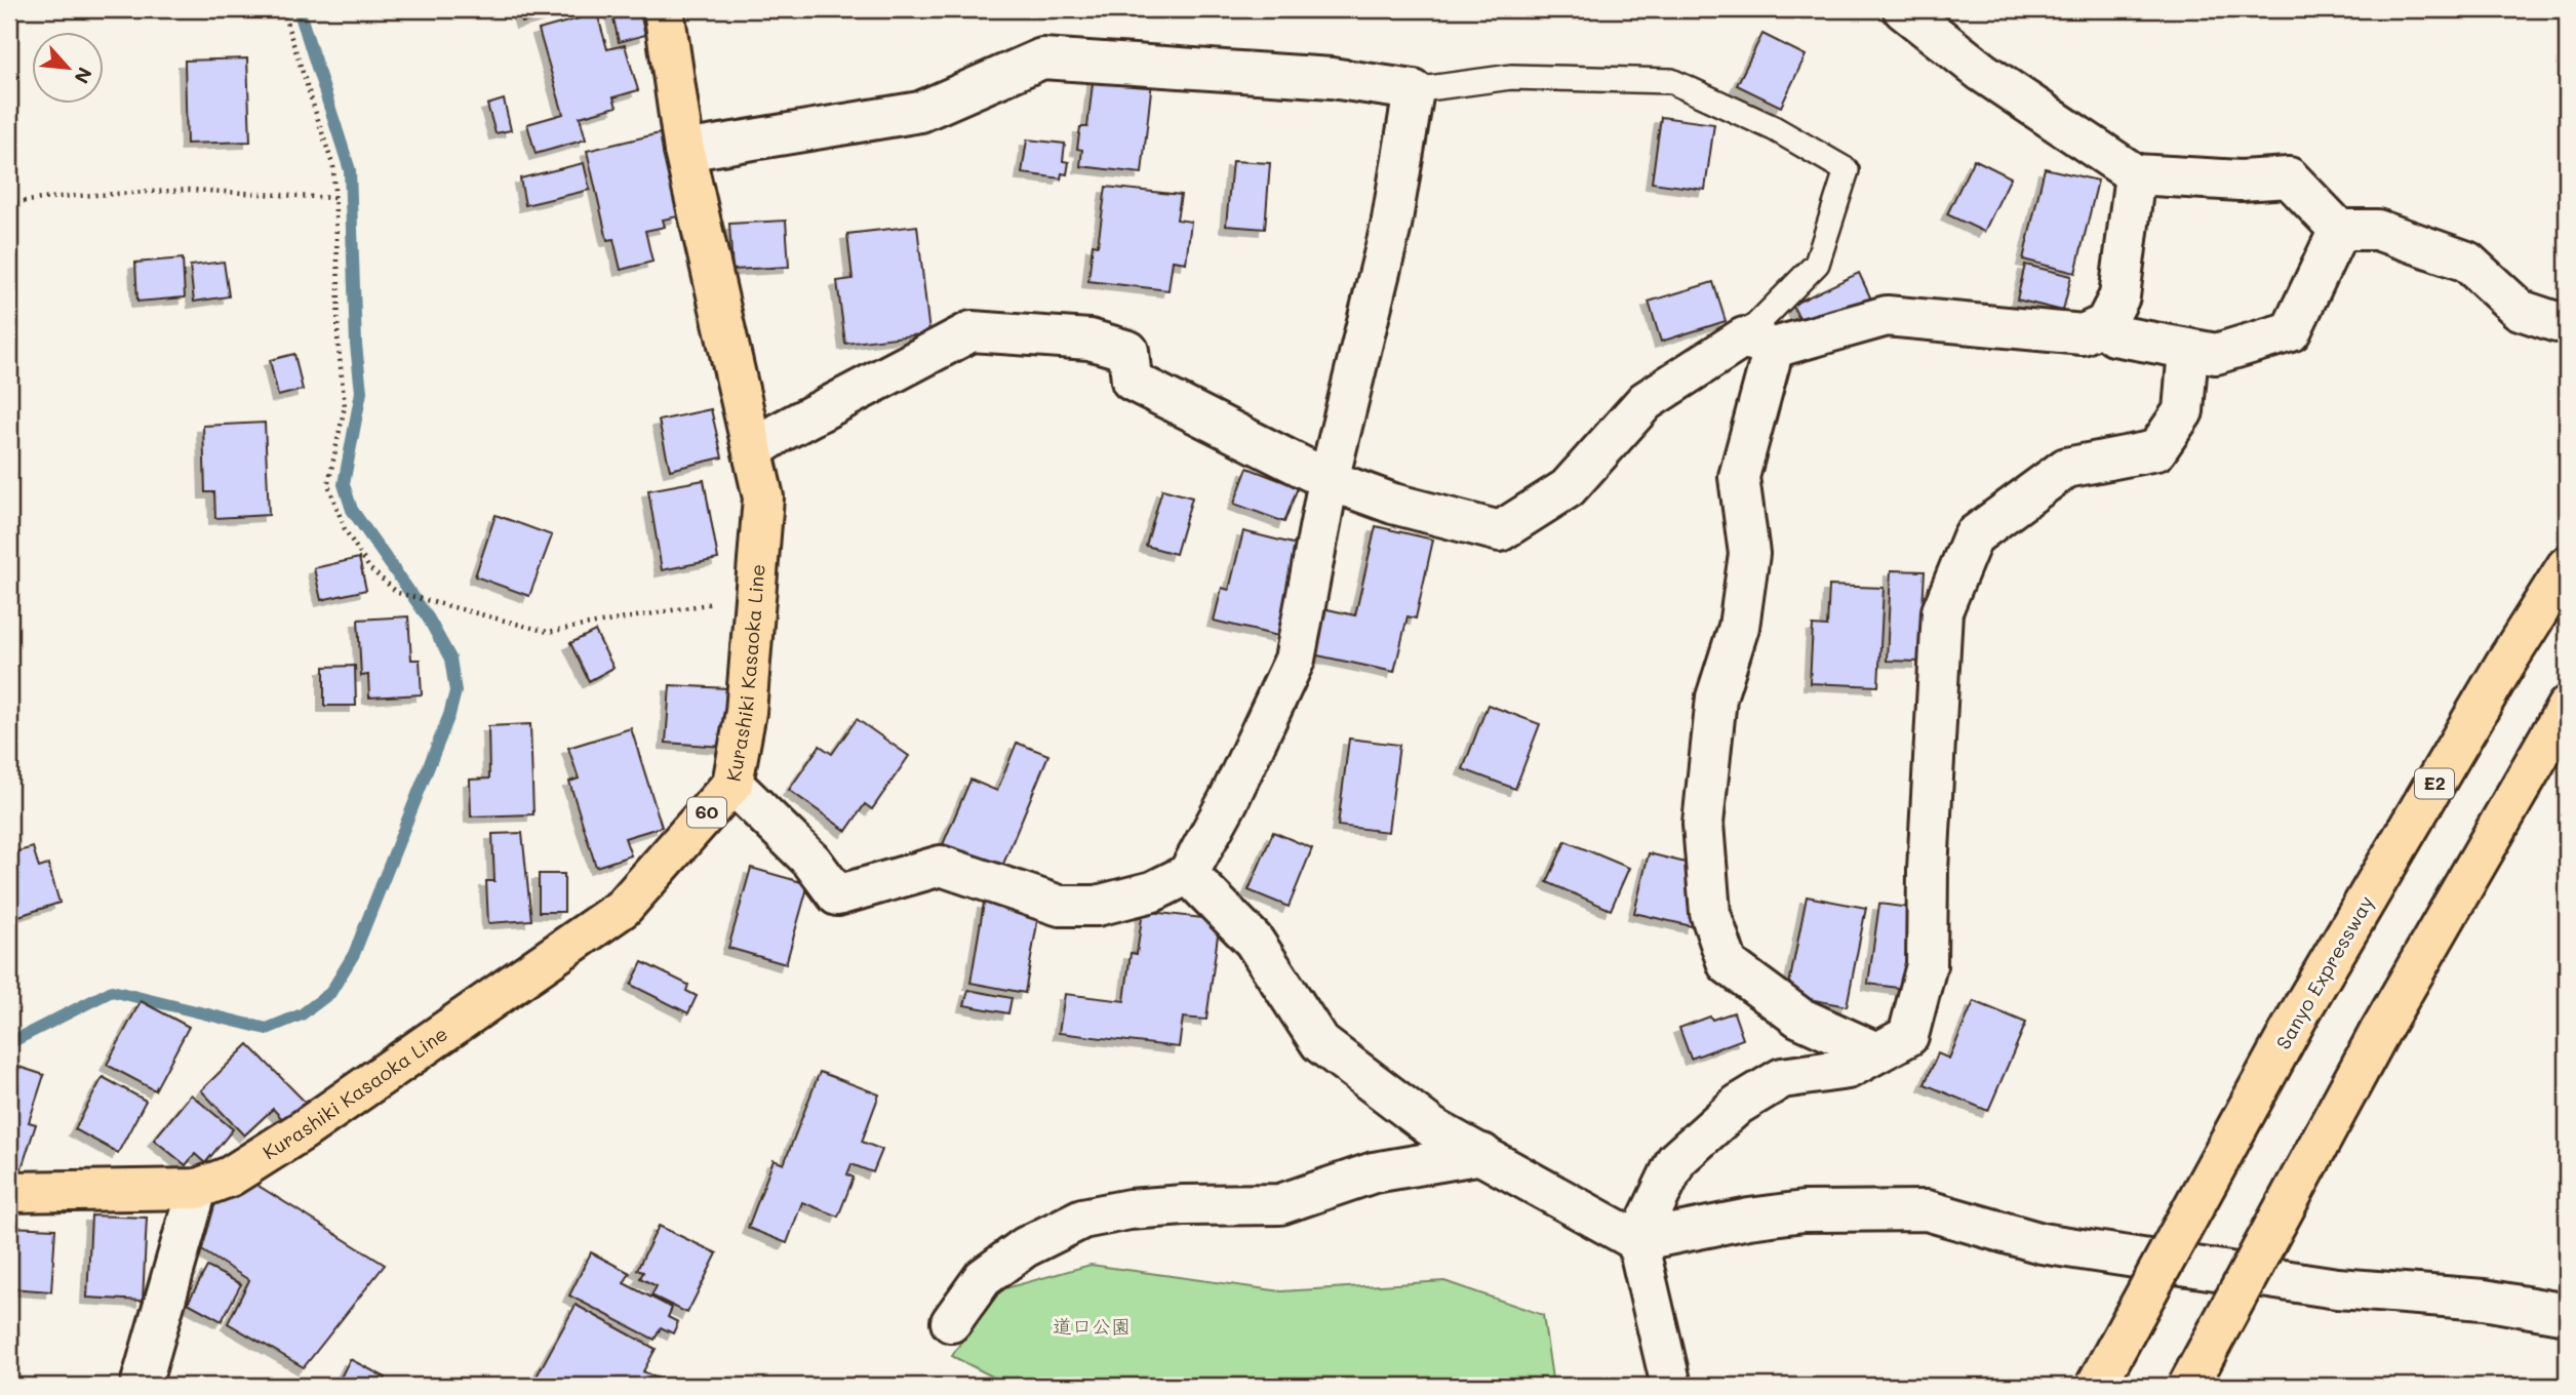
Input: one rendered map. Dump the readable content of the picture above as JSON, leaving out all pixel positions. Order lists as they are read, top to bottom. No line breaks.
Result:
{"streets":{"main road":["Kurashiki Kasaoka Line","E2","60","Sanyo Expressway"]},"parks":["道口公園"],"north":"bottom right"}
